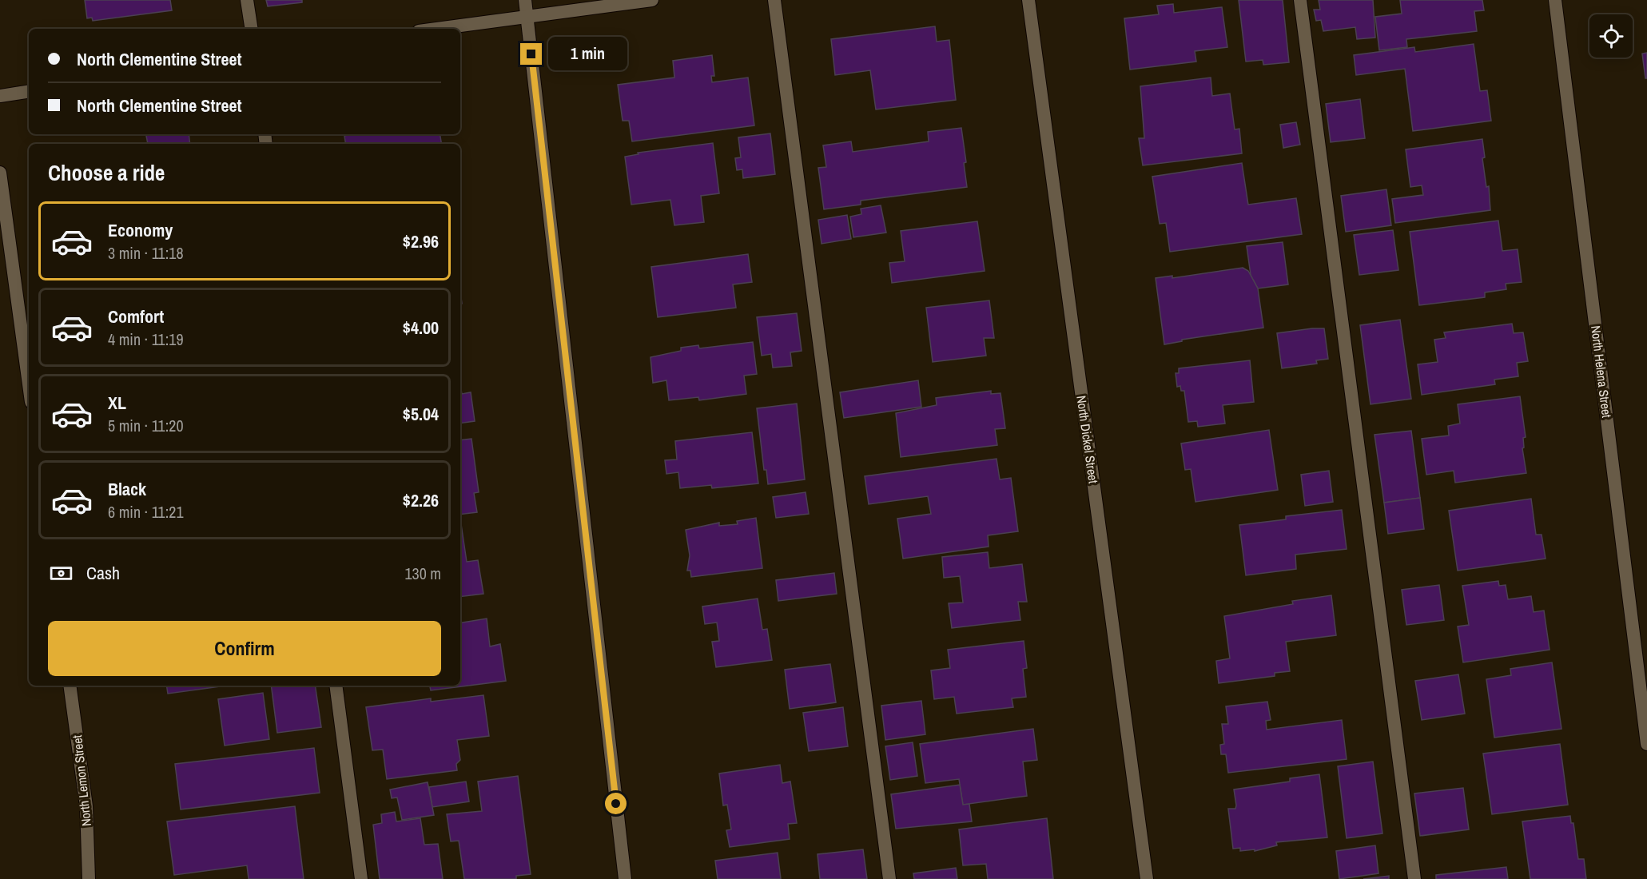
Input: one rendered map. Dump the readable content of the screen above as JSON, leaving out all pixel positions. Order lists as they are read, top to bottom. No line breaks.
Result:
{"streets":{"street":["North Helena Street","North Dickel Street","North Lemon Street"]},"page":{"banner":["North Clementine Street","North Clementine Street"],"bubble":"1 min","heading":"Choose a ride","list":[{"name":"Economy","note":"3 min · 11:18","value":"$2.96"},{"name":"Comfort","note":"4 min · 11:19","value":"$4.00"},{"name":"XL","note":"5 min · 11:20","value":"$5.04"},{"name":"Black","note":"6 min · 11:21","value":"$2.26"}],"pay":["Cash","130 m"],"buttons":"Confirm"}}
